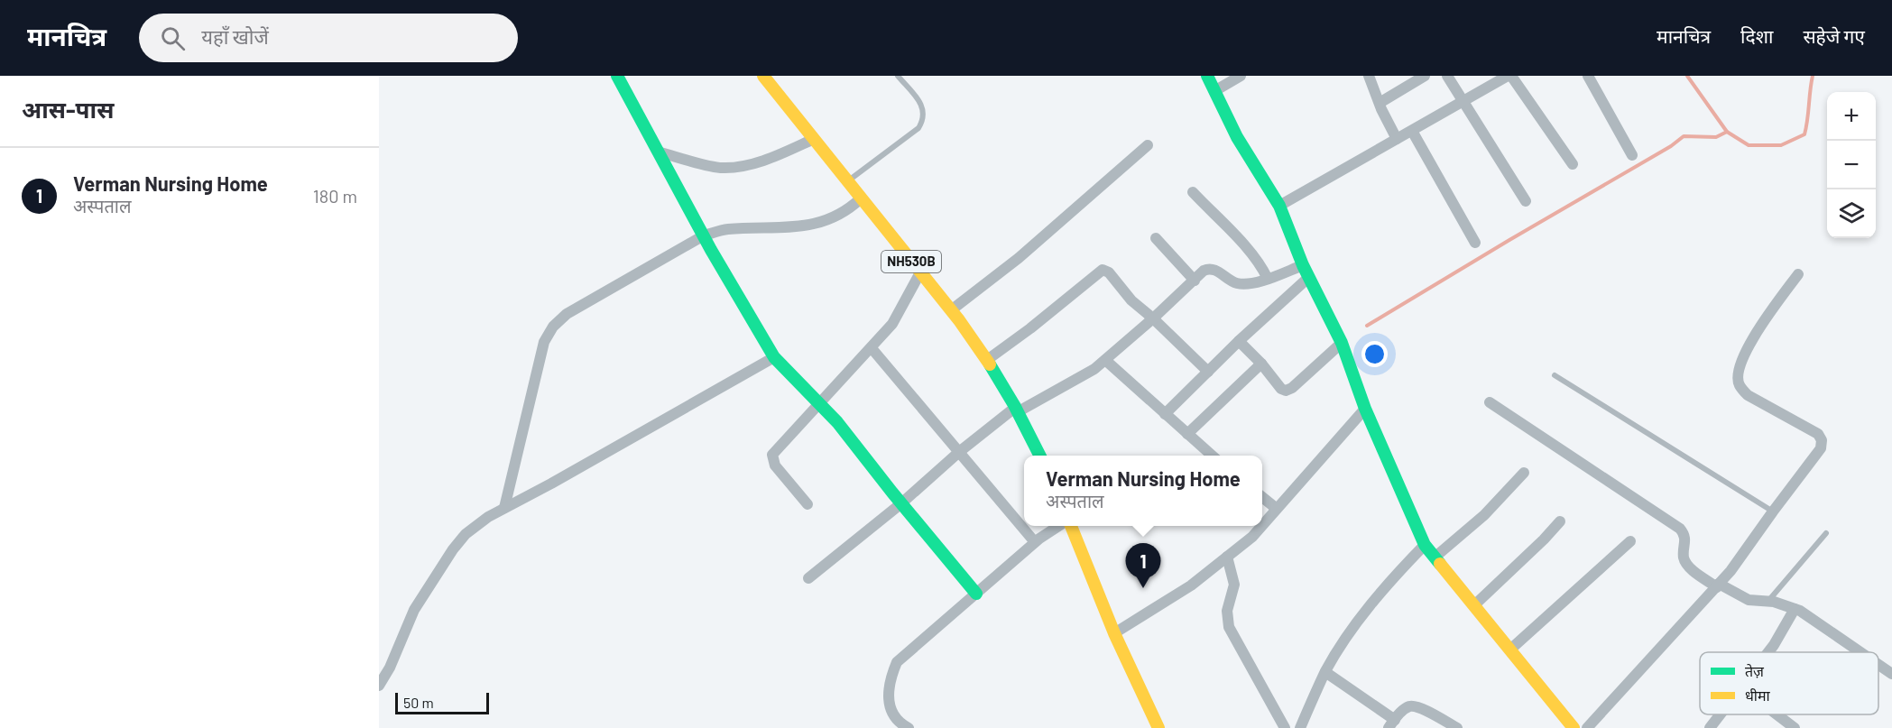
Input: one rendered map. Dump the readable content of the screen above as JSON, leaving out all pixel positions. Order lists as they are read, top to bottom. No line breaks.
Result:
{"streets":{"main road":["NH530B"]},"legend":["तेज़","धीमा"],"scale_bar":"50 m","page":{"header":"मानचित्र","search":"यहाँ खोजें","nav":["मानचित्र","दिशा","सहेजे गए"],"heading":"आस-पास","map_buttons":["+","−"],"list":[{"mark":"1","name":"Verman Nursing Home","note":"अस्पताल","value":"180 m"}],"popup":["Verman Nursing Home","अस्पताल"],"pins":"1","scale":"50 m"}}
